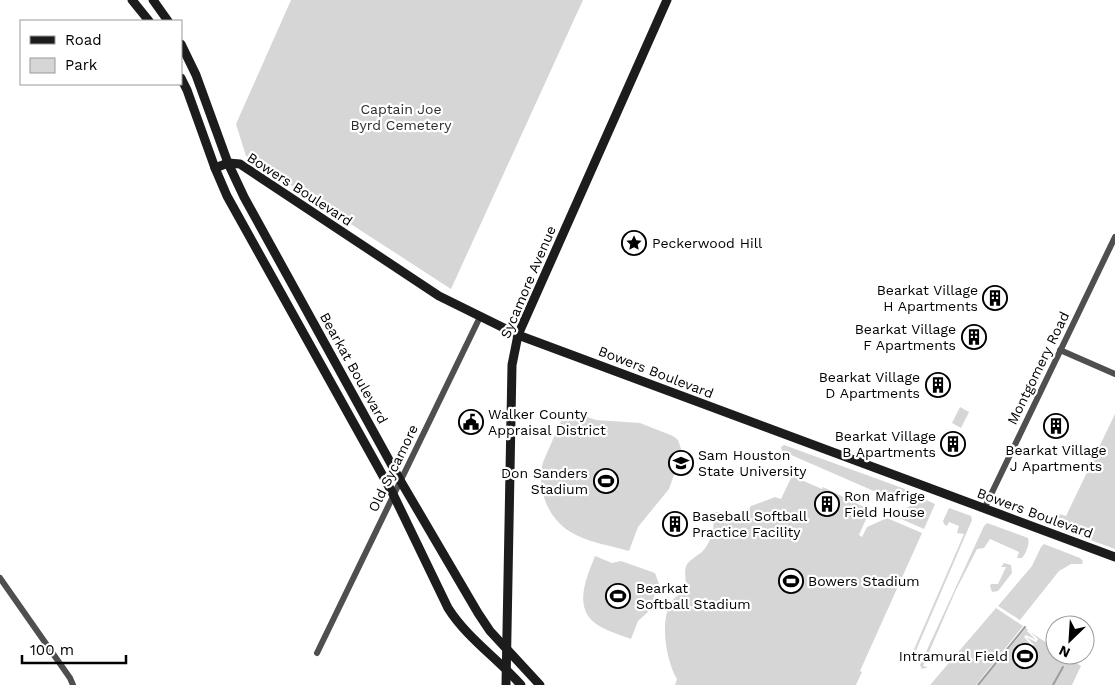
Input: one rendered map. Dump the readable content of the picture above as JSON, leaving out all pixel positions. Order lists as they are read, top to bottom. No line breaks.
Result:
{"streets":{"street":["Bowers Boulevard","Sycamore Avenue","Bearkat Boulevard","Montgomery Road","Old Sycamore"]},"crossings":[["Bowers Boulevard","Sycamore Avenue"],["Bowers Boulevard","Bearkat Boulevard"],["Bowers Boulevard","Montgomery Road"],["Bowers Boulevard","Old Sycamore"],["Sycamore Avenue","Bearkat Boulevard"],["Bearkat Boulevard","Old Sycamore"]],"parks":["Captain Joe Byrd Cemetery"],"places":{"place":["Peckerwood Hill"],"building":["Bearkat Village H Apartments","Bearkat Village F Apartments","Bearkat Village D Apartments","Bearkat Village J Apartments","Bearkat Village B Apartments","Ron Mafrige Field House","Baseball Softball Practice Facility"],"public building":["Walker County Appraisal District"],"school or university":["Sam Houston State University"],"sports":["Don Sanders Stadium","Bowers Stadium","Bearkat Softball Stadium","Intramural Field"]},"legend":["Road","Park"],"scale_bar":"100 m","north":"bottom left"}
